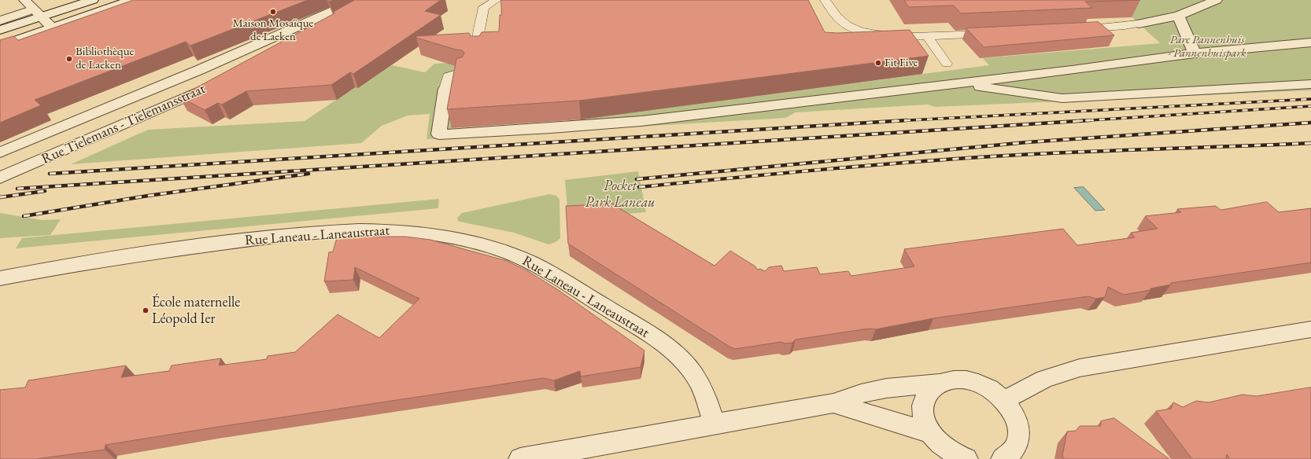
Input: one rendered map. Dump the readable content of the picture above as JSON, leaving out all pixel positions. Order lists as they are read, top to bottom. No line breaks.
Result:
{"streets":{"street":["Rue Tielemans - Tielemansstraat","Rue Laneau - Laneaustraat"]},"parks":["Parc Pannenhuis - Pannenhuispark","Pocket Park Laneau"],"places":["Maison Mosaïque de Laeken","Bibliothèque de Laeken","Fit Five","École maternelle Léopold Ier"]}
